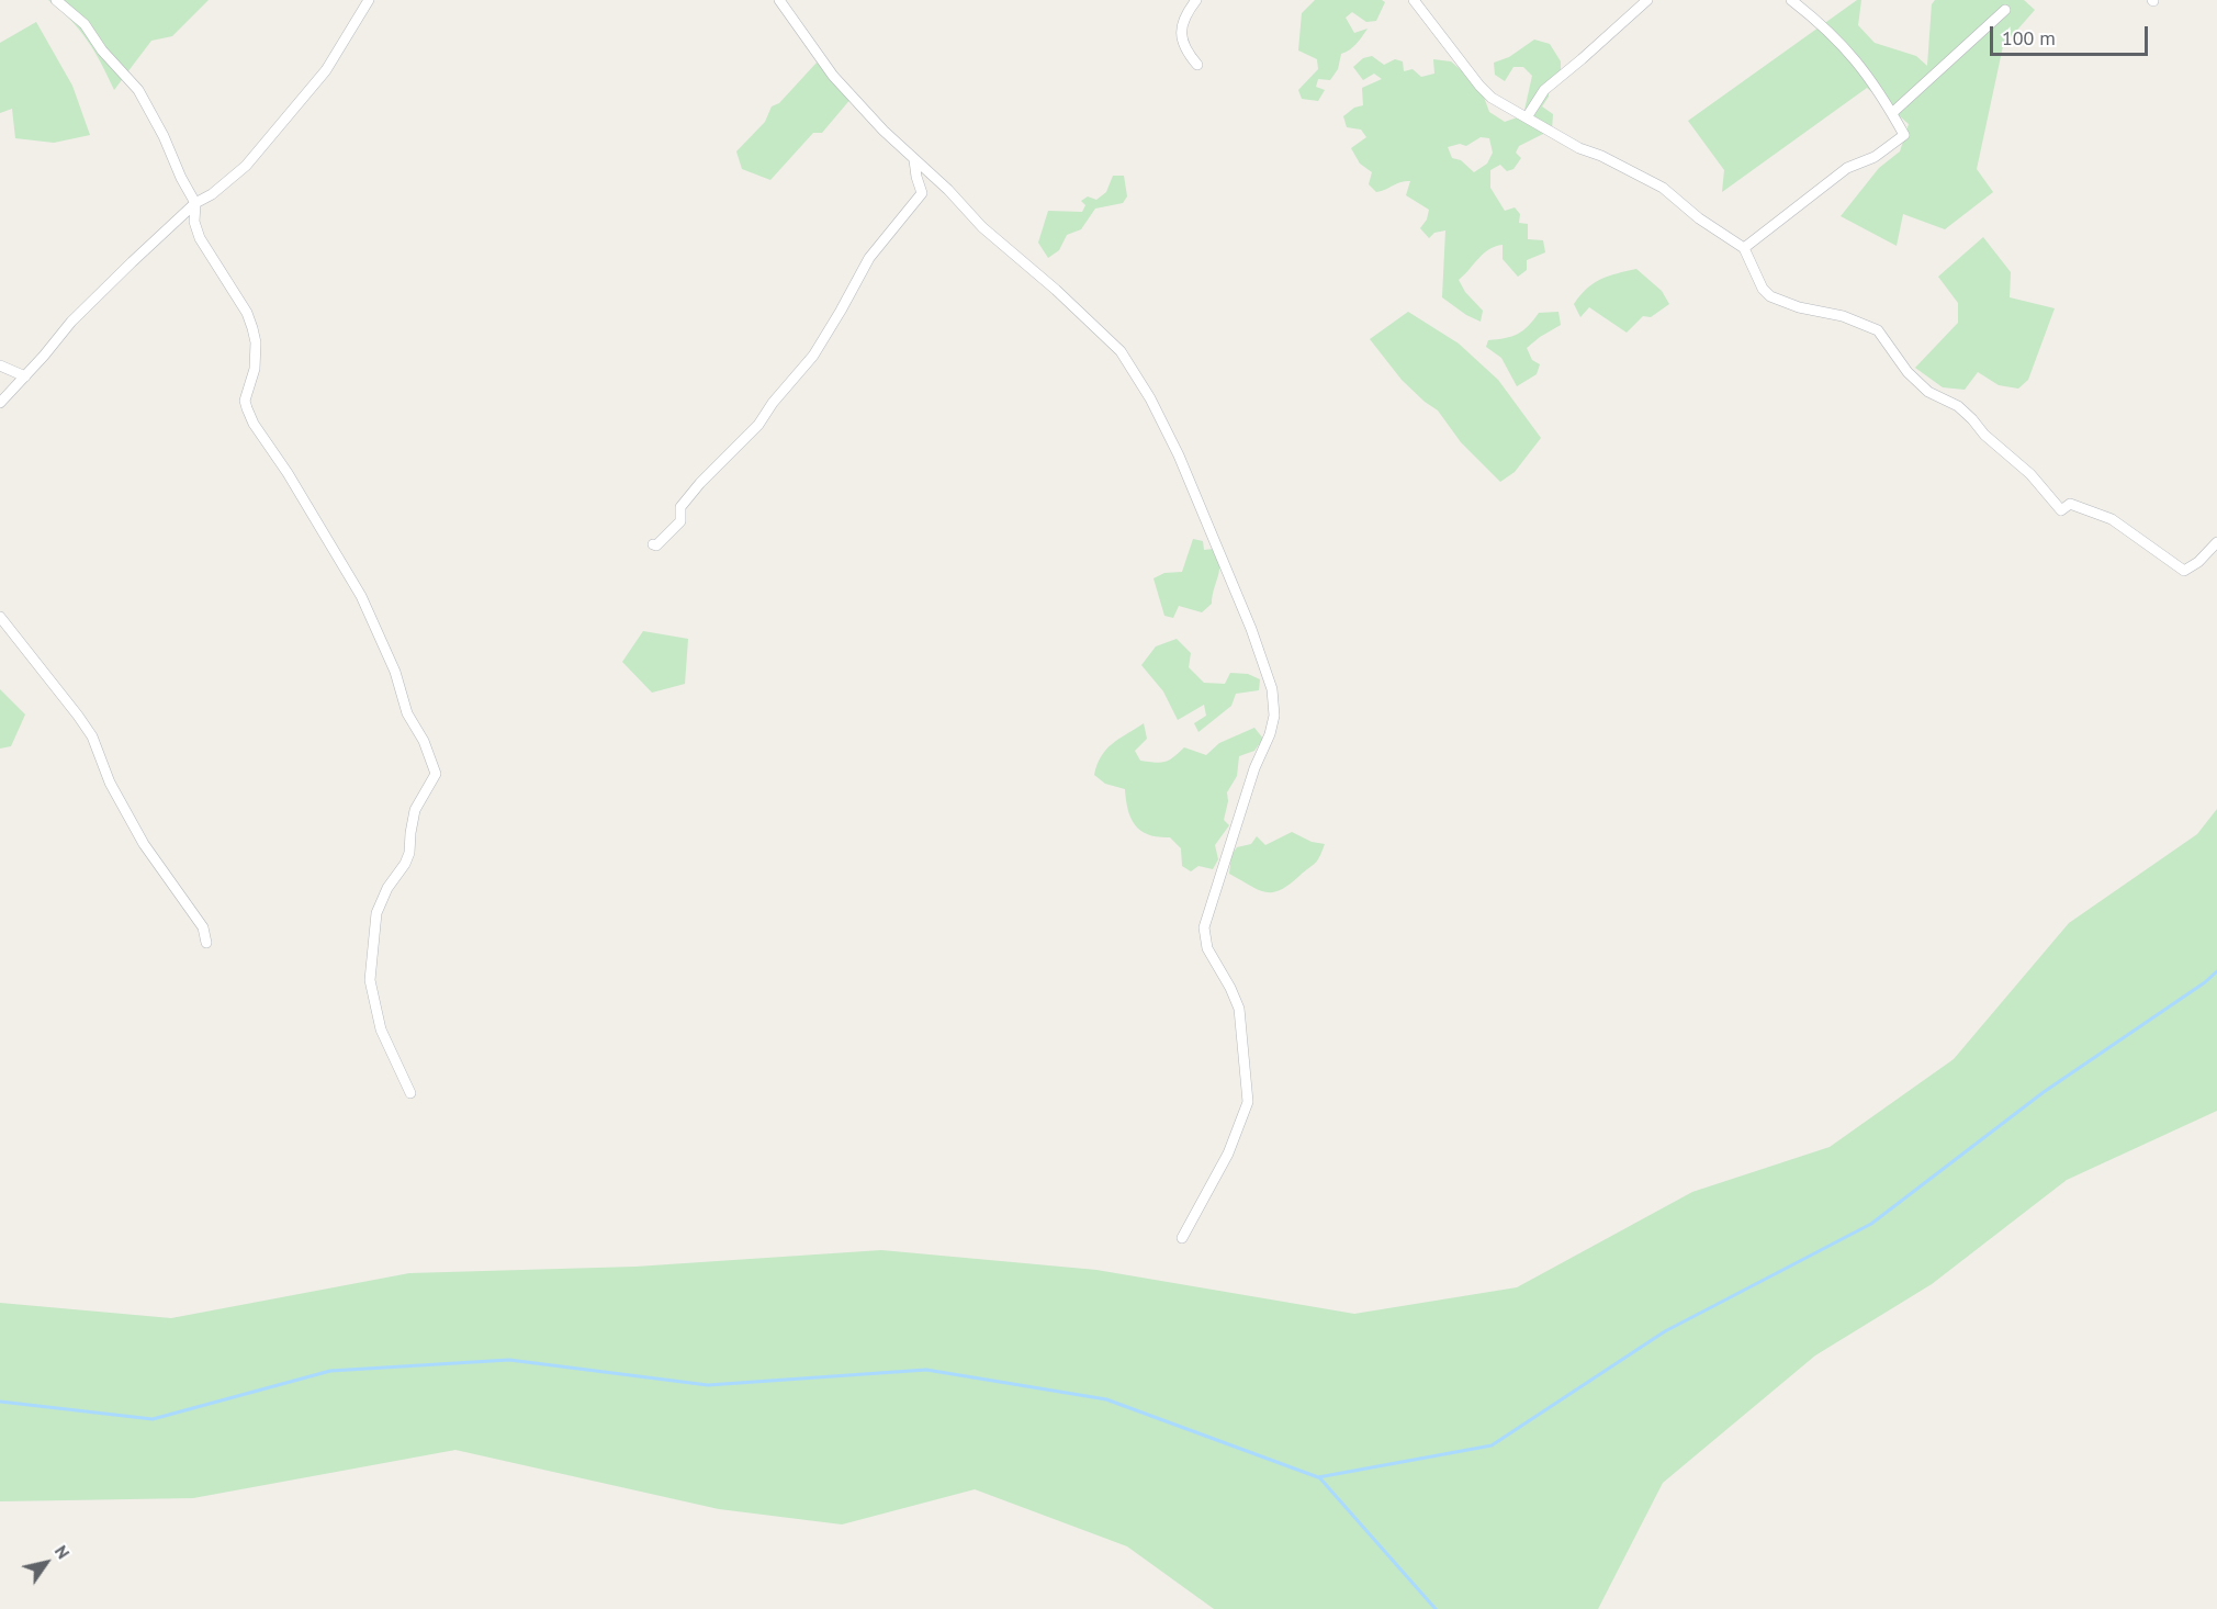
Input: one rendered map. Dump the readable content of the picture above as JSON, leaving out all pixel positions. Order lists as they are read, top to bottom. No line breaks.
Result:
{"scale_bar":"100 m","north":"top right"}
